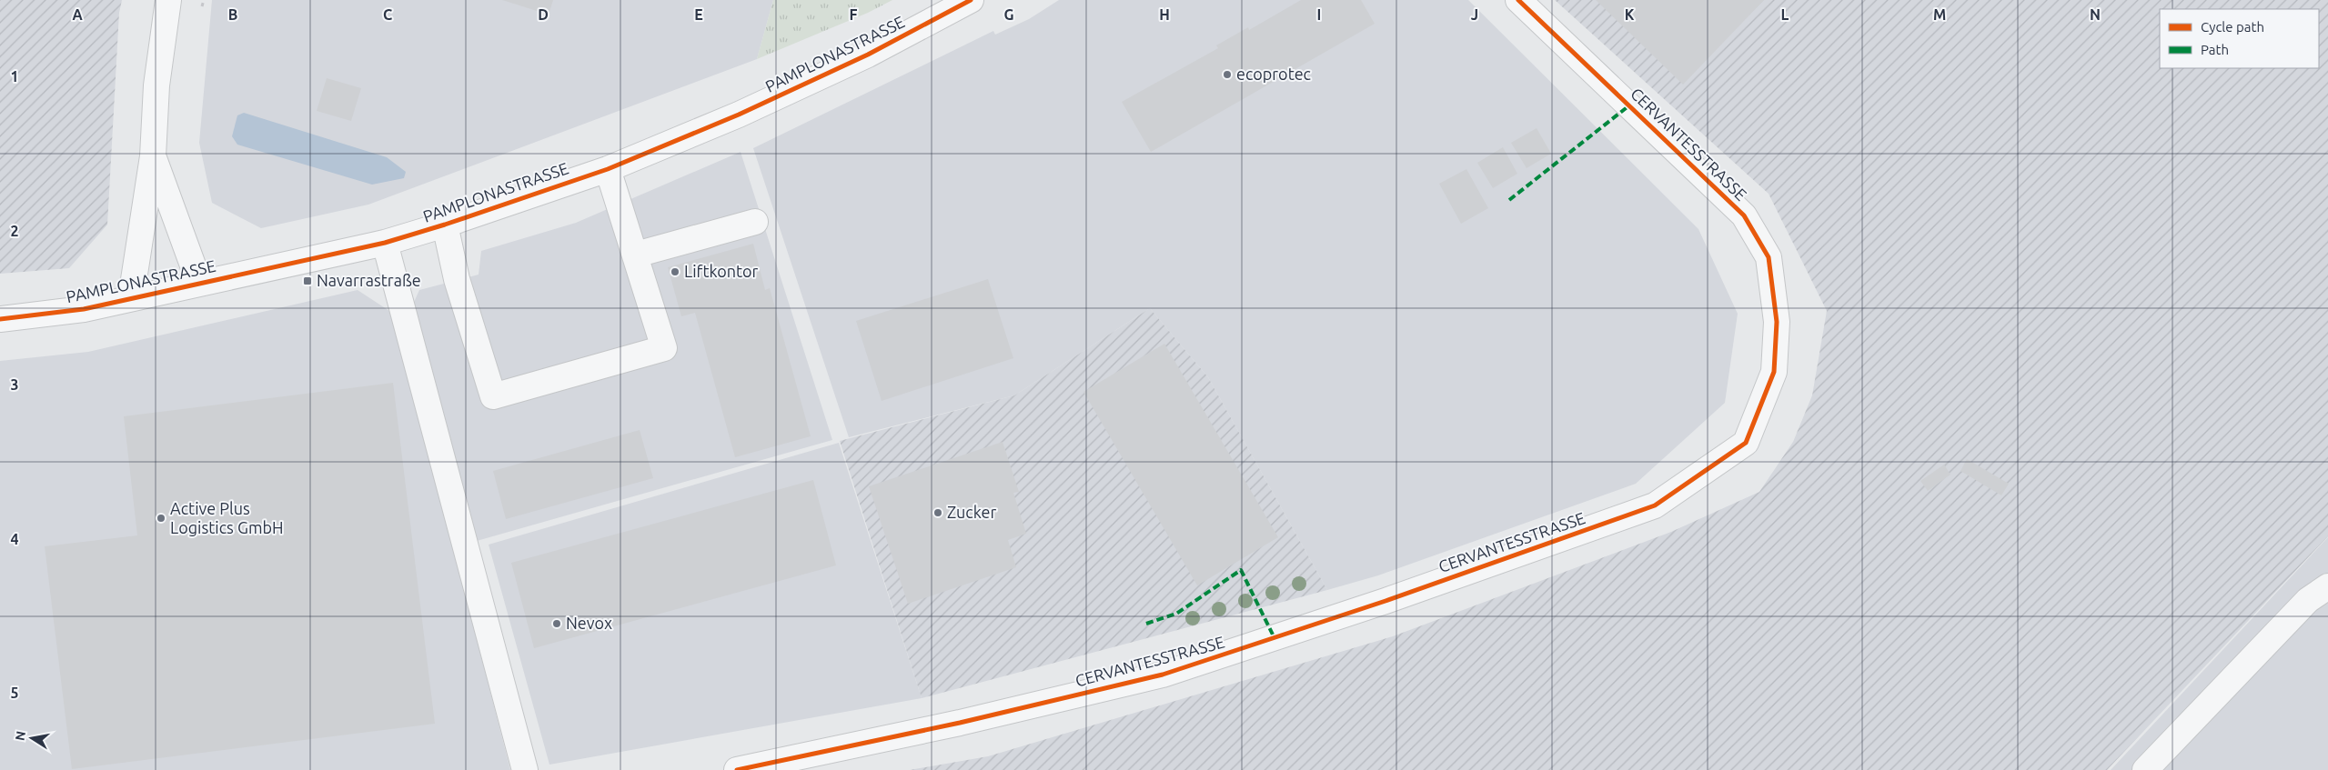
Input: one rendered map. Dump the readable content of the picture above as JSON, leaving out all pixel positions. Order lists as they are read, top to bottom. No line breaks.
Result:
{"streets":{"street":["PAMPLONASTRASSE","CERVANTESSTRASSE"]},"places":{"other":["ecoprotec","Liftkontor","Zucker","Active Plus Logistics GmbH","Nevox"],"transit":["Navarrastraße"]},"legend":["Cycle path","Path"],"north":"left","grid":{"columns":["A","B","C","D","E","F","G","H","I","J","K","L","M","N"],"rows":["1","2","3","4","5"]}}
